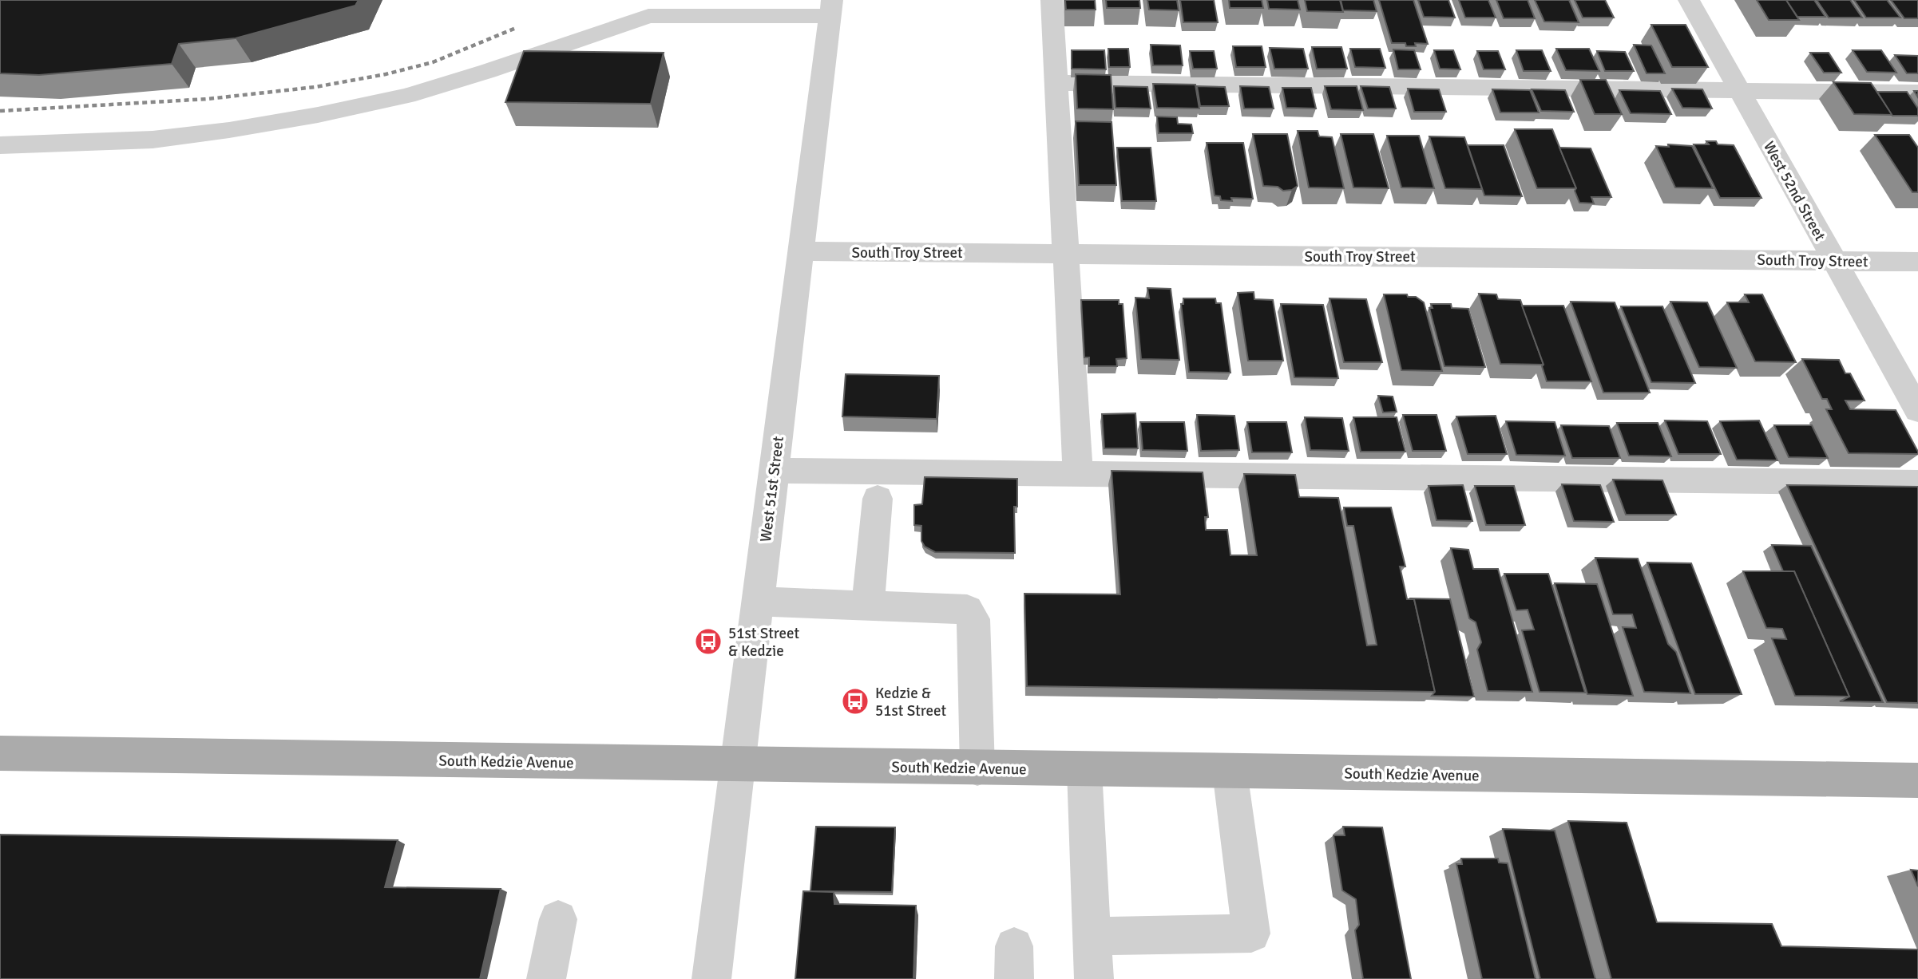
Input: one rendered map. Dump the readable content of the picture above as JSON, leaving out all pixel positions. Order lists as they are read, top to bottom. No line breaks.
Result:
{"streets":{"main road":["South Kedzie Avenue"],"street":["West 52nd Street","South Troy Street","West 51st Street"]},"crossings":[["West 52nd Street","South Troy Street"],["South Troy Street","West 51st Street"],["West 51st Street","South Kedzie Avenue"]],"places":{"bus stop":["51st Street & Kedzie","Kedzie & 51st Street"]}}
